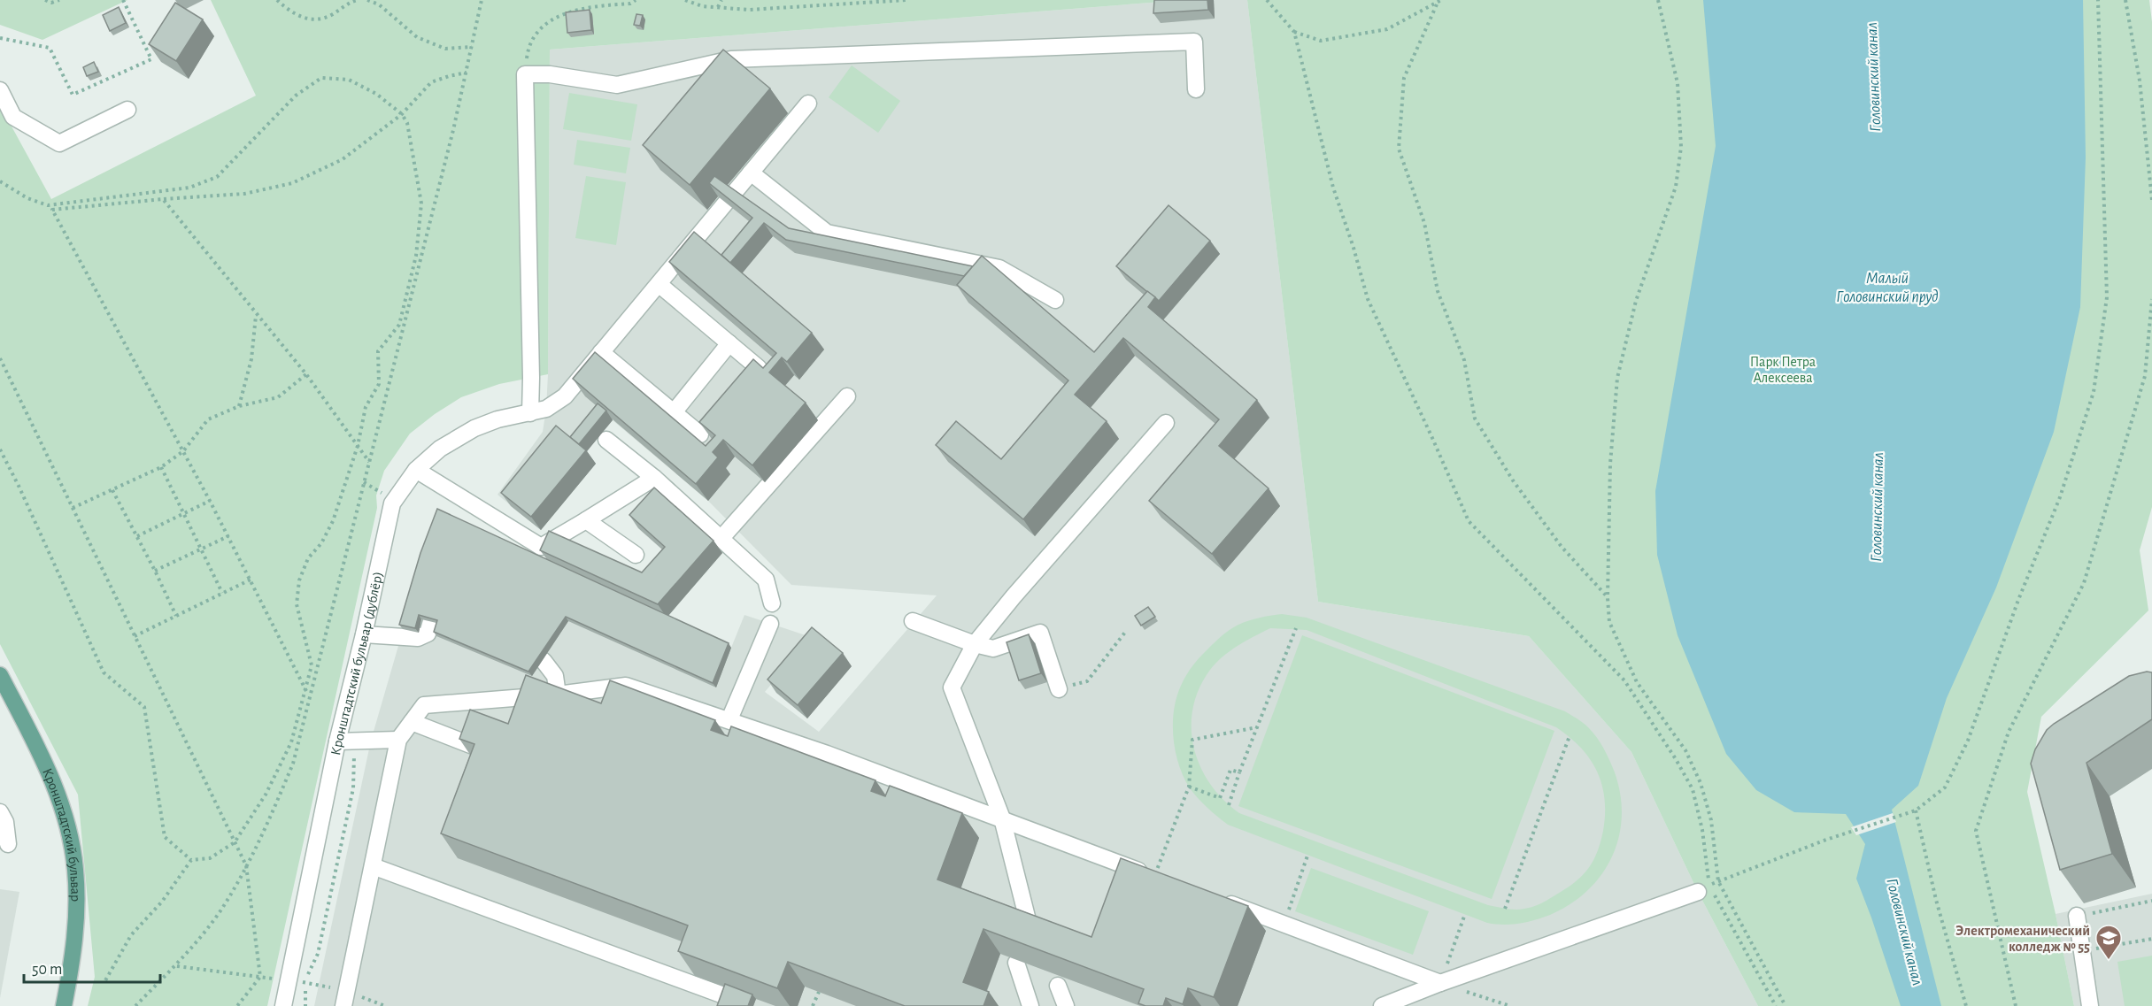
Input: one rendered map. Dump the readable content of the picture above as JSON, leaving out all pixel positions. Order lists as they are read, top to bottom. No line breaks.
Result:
{"streets":{"main road":["Кронштадтский бульвар"],"lane":["Кронштадтский бульвар (дублёр)"]},"water":["Головинский канал","Малый Головинский пруд"],"parks":["Парк Петра Алексеева"],"places":{"school or university":["Электромеханический колледж № 55"]},"scale_bar":"50 m"}
